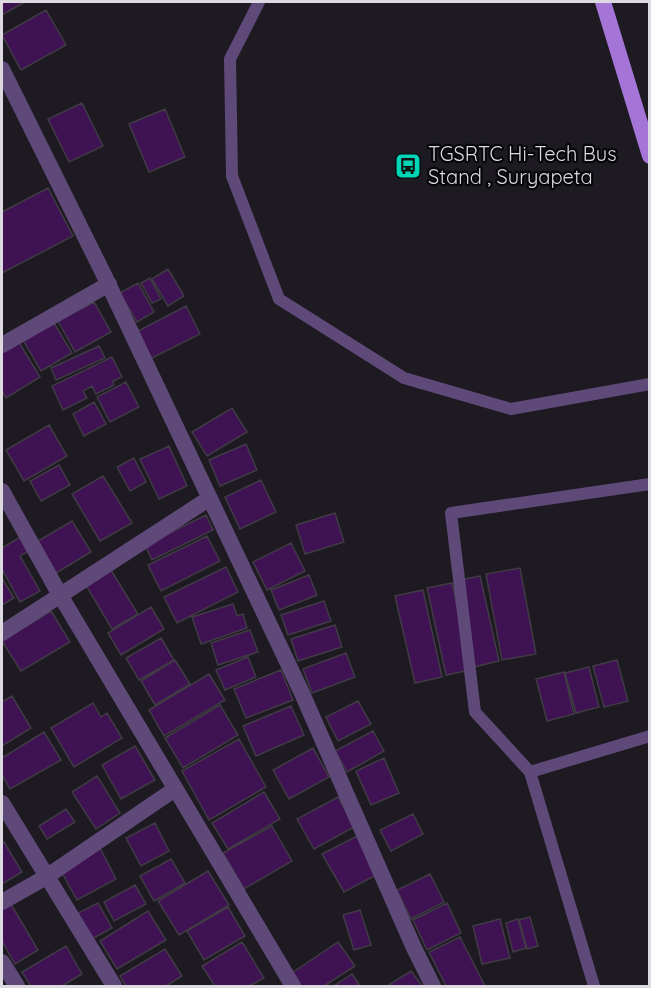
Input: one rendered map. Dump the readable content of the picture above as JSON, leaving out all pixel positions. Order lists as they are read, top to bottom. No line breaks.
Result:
{"places":{"bus stop":["TGSRTC Hi-Tech Bus Stand , Suryapeta"]}}
